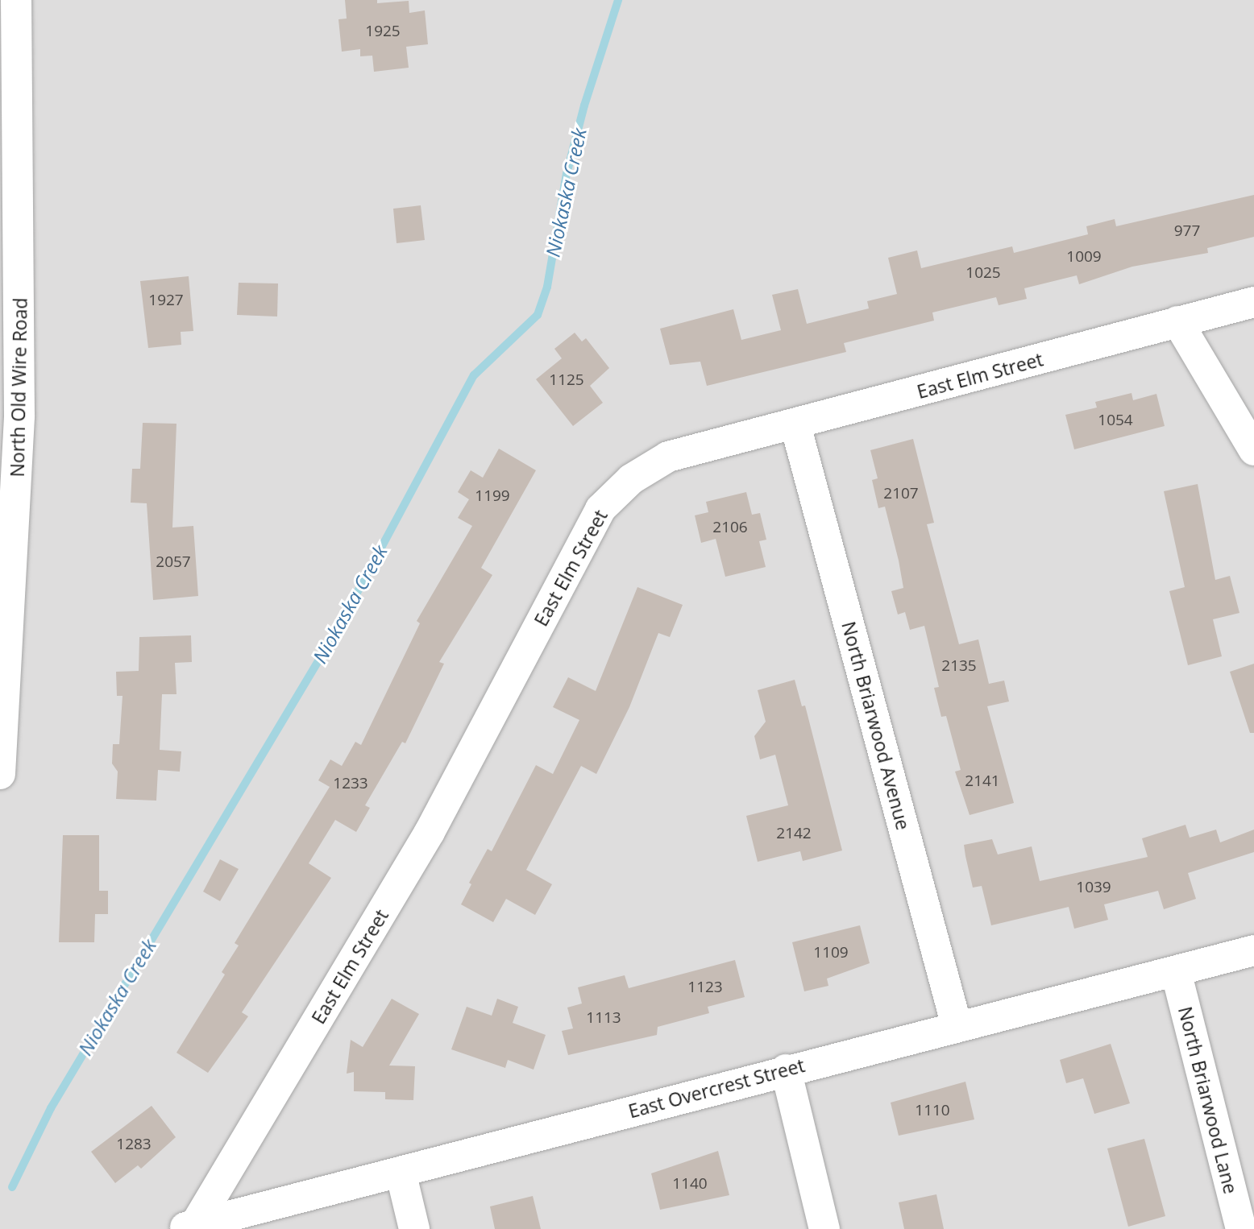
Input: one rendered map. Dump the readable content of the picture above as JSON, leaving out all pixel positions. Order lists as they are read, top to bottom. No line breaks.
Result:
{"streets":{"street":["East Elm Street","North Old Wire Road","North Briarwood Avenue","East Overcrest Street","North Briarwood Lane"]},"crossings":[["East Elm Street","North Briarwood Avenue"],["East Elm Street","East Overcrest Street"],["North Briarwood Avenue","East Overcrest Street"],["East Overcrest Street","North Briarwood Lane"]],"water":["Niokaska Creek"],"house_numbers":["1925","977","1009","1025","1927","1125","1054","2107","1199","2106","2057","2135","2141","1233","2142","1039","1109","1123","1113","1110","1283","1140"]}
